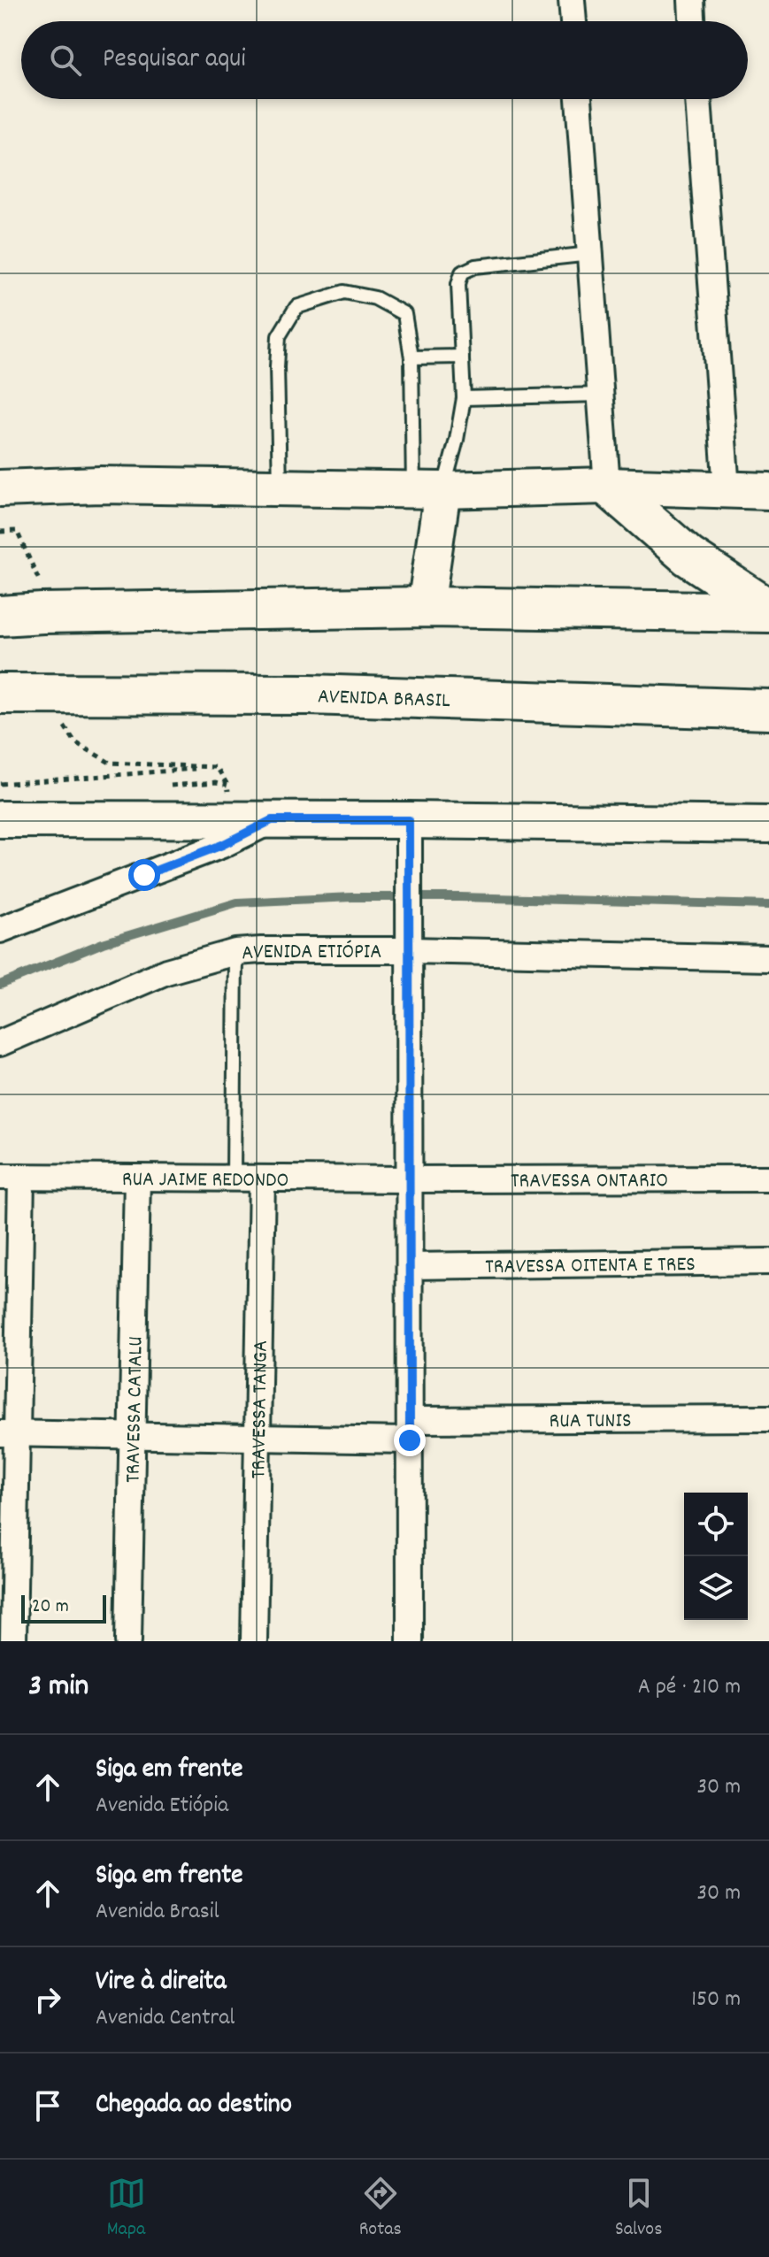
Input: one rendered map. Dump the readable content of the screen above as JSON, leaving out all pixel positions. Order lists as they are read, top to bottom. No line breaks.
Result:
{"streets":{"highway":["AVENIDA BRASIL"],"street":["AVENIDA ETIÓPIA","RUA JAIME REDONDO","TRAVESSA ONTARIO","TRAVESSA OITENTA E TRES","TRAVESSA CATALU","TRAVESSA TANGA","RUA TUNIS"]},"crossings":[["RUA JAIME REDONDO","TRAVESSA ONTARIO"],["RUA JAIME REDONDO","TRAVESSA CATALU"],["RUA JAIME REDONDO","TRAVESSA TANGA"],["TRAVESSA CATALU","RUA TUNIS"],["TRAVESSA TANGA","RUA TUNIS"]],"scale_bar":"20 m","page":{"search":"Pesquisar aqui","scale":"20 m","heading":["3 min","A pé · 210 m"],"list":[["Siga em frente","Avenida Etiópia","30 m"],["Siga em frente","Avenida Brasil","30 m"],["Vire à direita","Avenida Central","150 m"],"Chegada ao destino"],"nav":["Mapa","Rotas","Salvos"]}}
